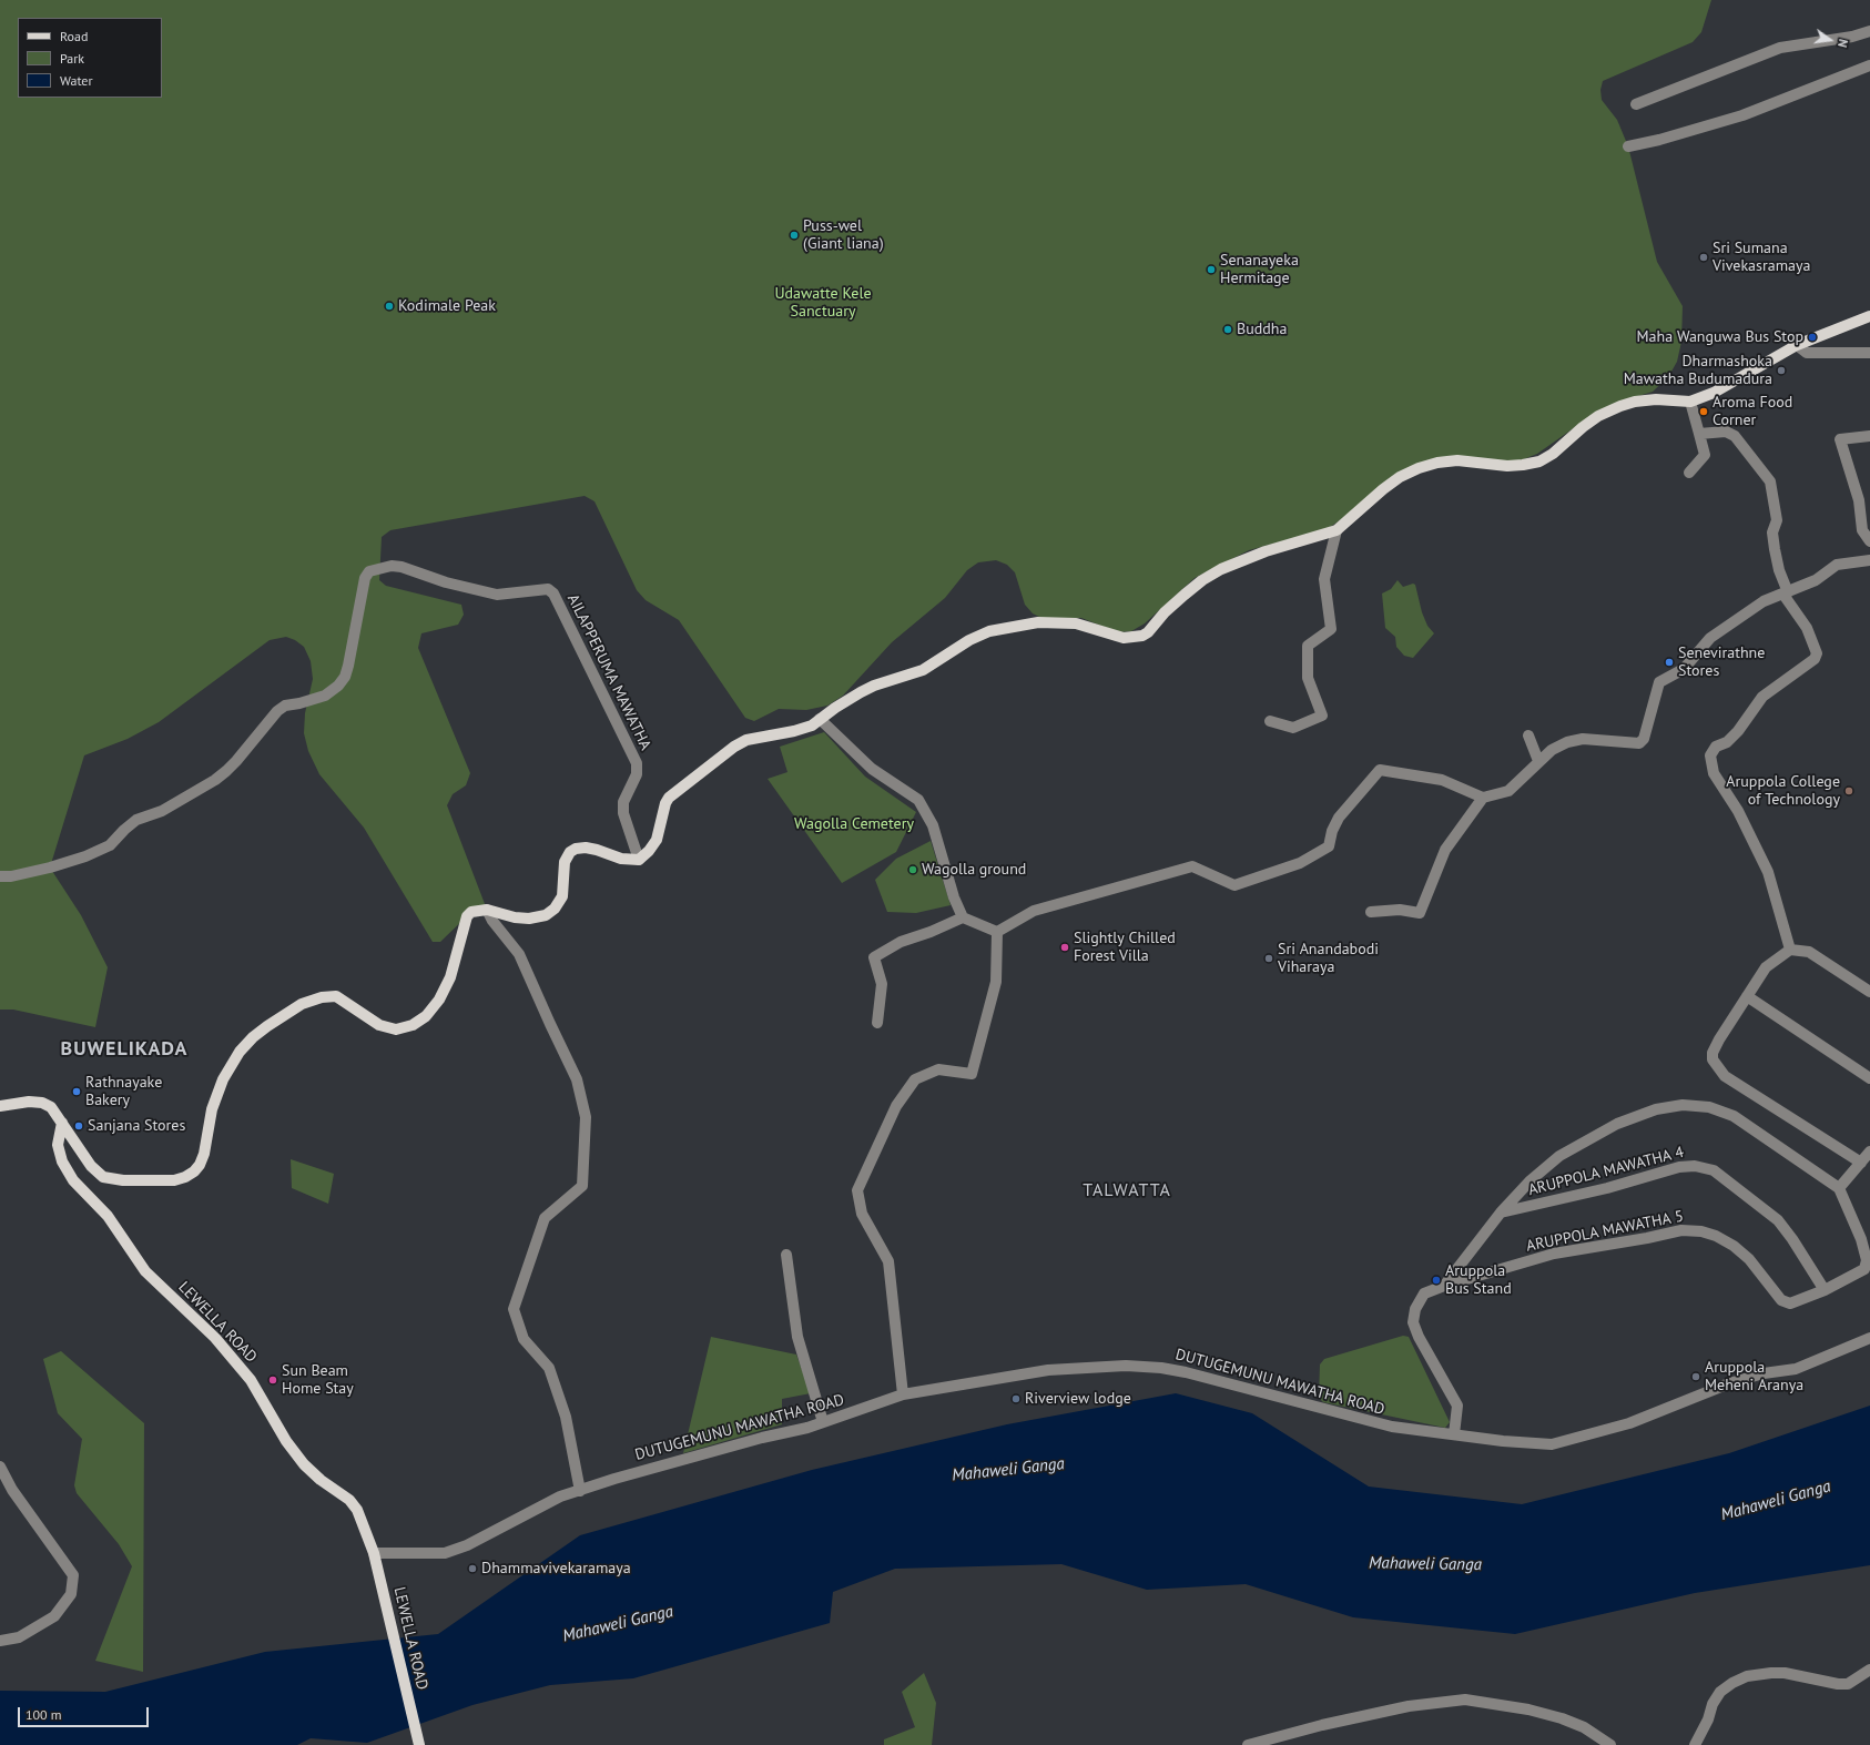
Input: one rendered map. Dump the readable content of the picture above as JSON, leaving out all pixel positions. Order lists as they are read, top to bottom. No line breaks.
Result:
{"streets":{"main road":["LEWELLA ROAD"],"street":["AILAPPERUMA MAWATHA","ARUPPOLA MAWATHA 4","ARUPPOLA MAWATHA 5","DUTUGEMUNU MAWATHA ROAD"]},"crossings":[["ARUPPOLA MAWATHA 4","ARUPPOLA MAWATHA 5"],["ARUPPOLA MAWATHA 5","DUTUGEMUNU MAWATHA ROAD"],["LEWELLA ROAD","DUTUGEMUNU MAWATHA ROAD"]],"districts":["BUWELIKADA","TALWATTA"],"water":["Mahaweli Ganga"],"parks":["Udawatte Kele Sanctuary","Wagolla Cemetery"],"places":["Puss-wel (Giant liana)","Sri Sumana Vivekasramaya","Senanayeka Hermitage","Kodimale Peak","Buddha","Maha Wanguwa Bus Stop","Dharmashoka Mawatha Budumadura","Aroma Food Corner","Senevirathne Stores","Aruppola College of Technology","Wagolla ground","Slightly Chilled Forest Villa","Sri Anandabodi Viharaya","Rathnayake Bakery","Sanjana Stores","Aruppola Bus Stand","Aruppola Meheni Aranya","Sun Beam Home Stay","Riverview lodge","Dhammavivekaramaya"],"legend":["Road","Park","Water"],"scale_bar":"100 m","north":"right"}
